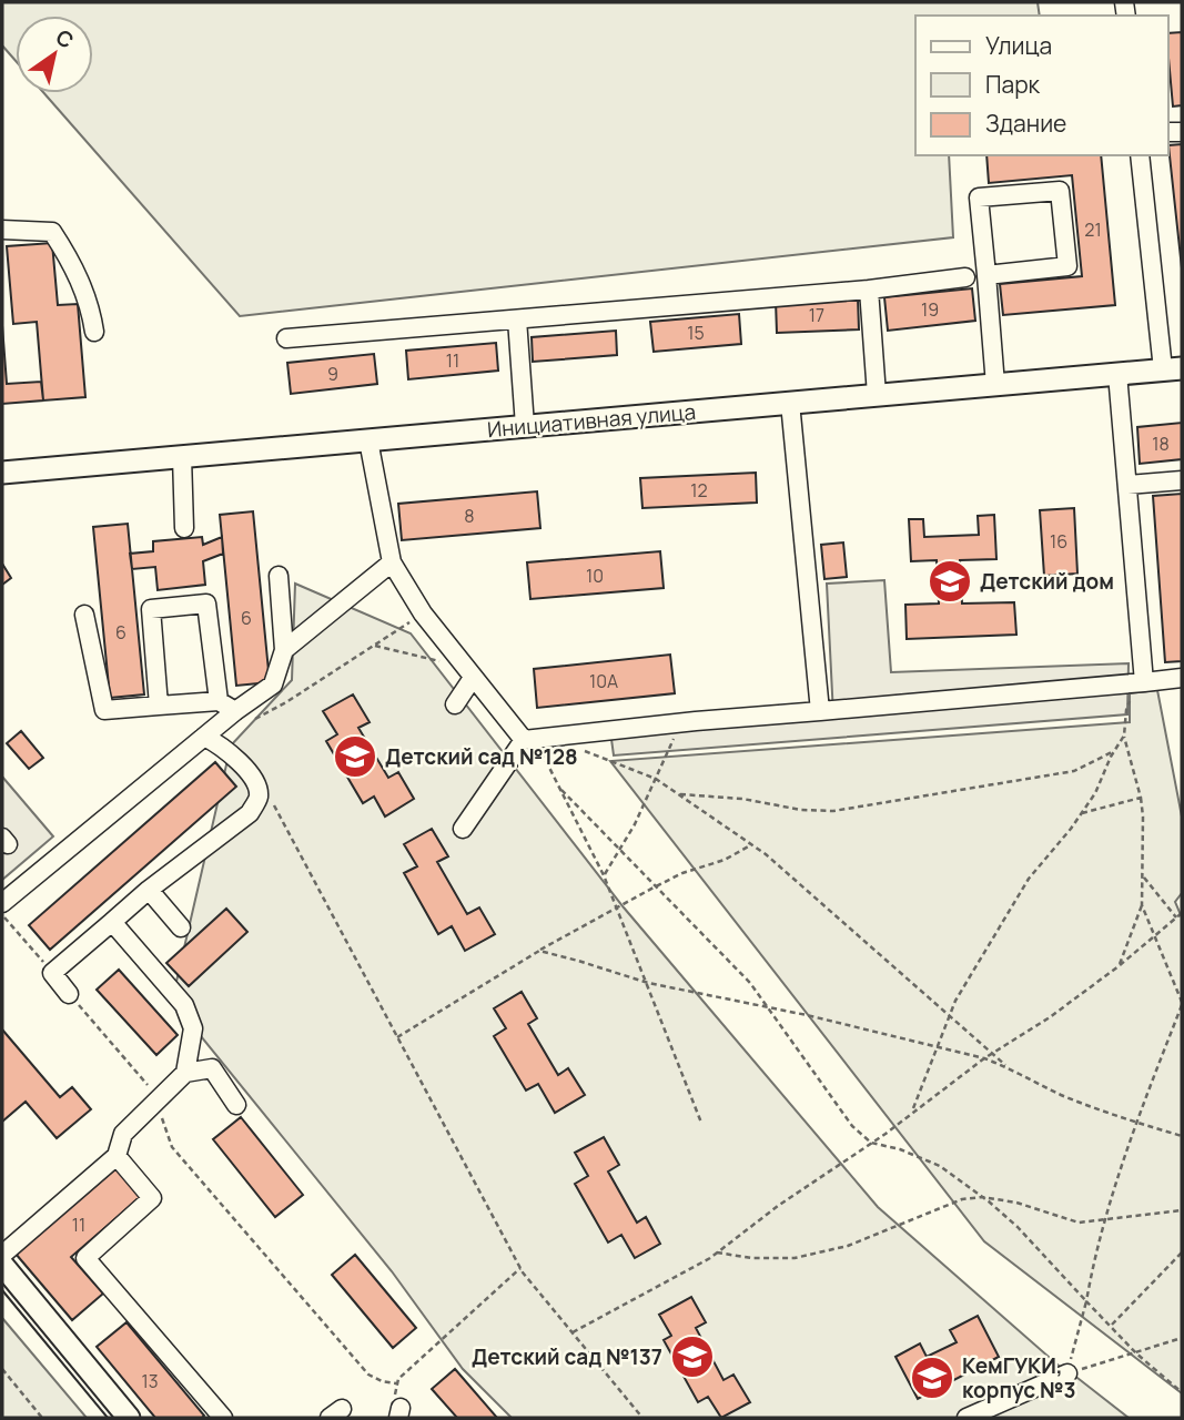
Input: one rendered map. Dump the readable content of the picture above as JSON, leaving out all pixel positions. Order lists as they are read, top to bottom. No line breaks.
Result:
{"streets":{"main road":["Инициативная улица"]},"places":{"school or university":["Детский дом","Детский сад №128","Детский сад №137","КемГУКИ, корпус №3"]},"house_numbers":["21","19","17","15","11","9","18","12","8","16","10","6","6","10А","11","13"],"legend":["Улица","Парк","Здание"],"north":"top right"}
